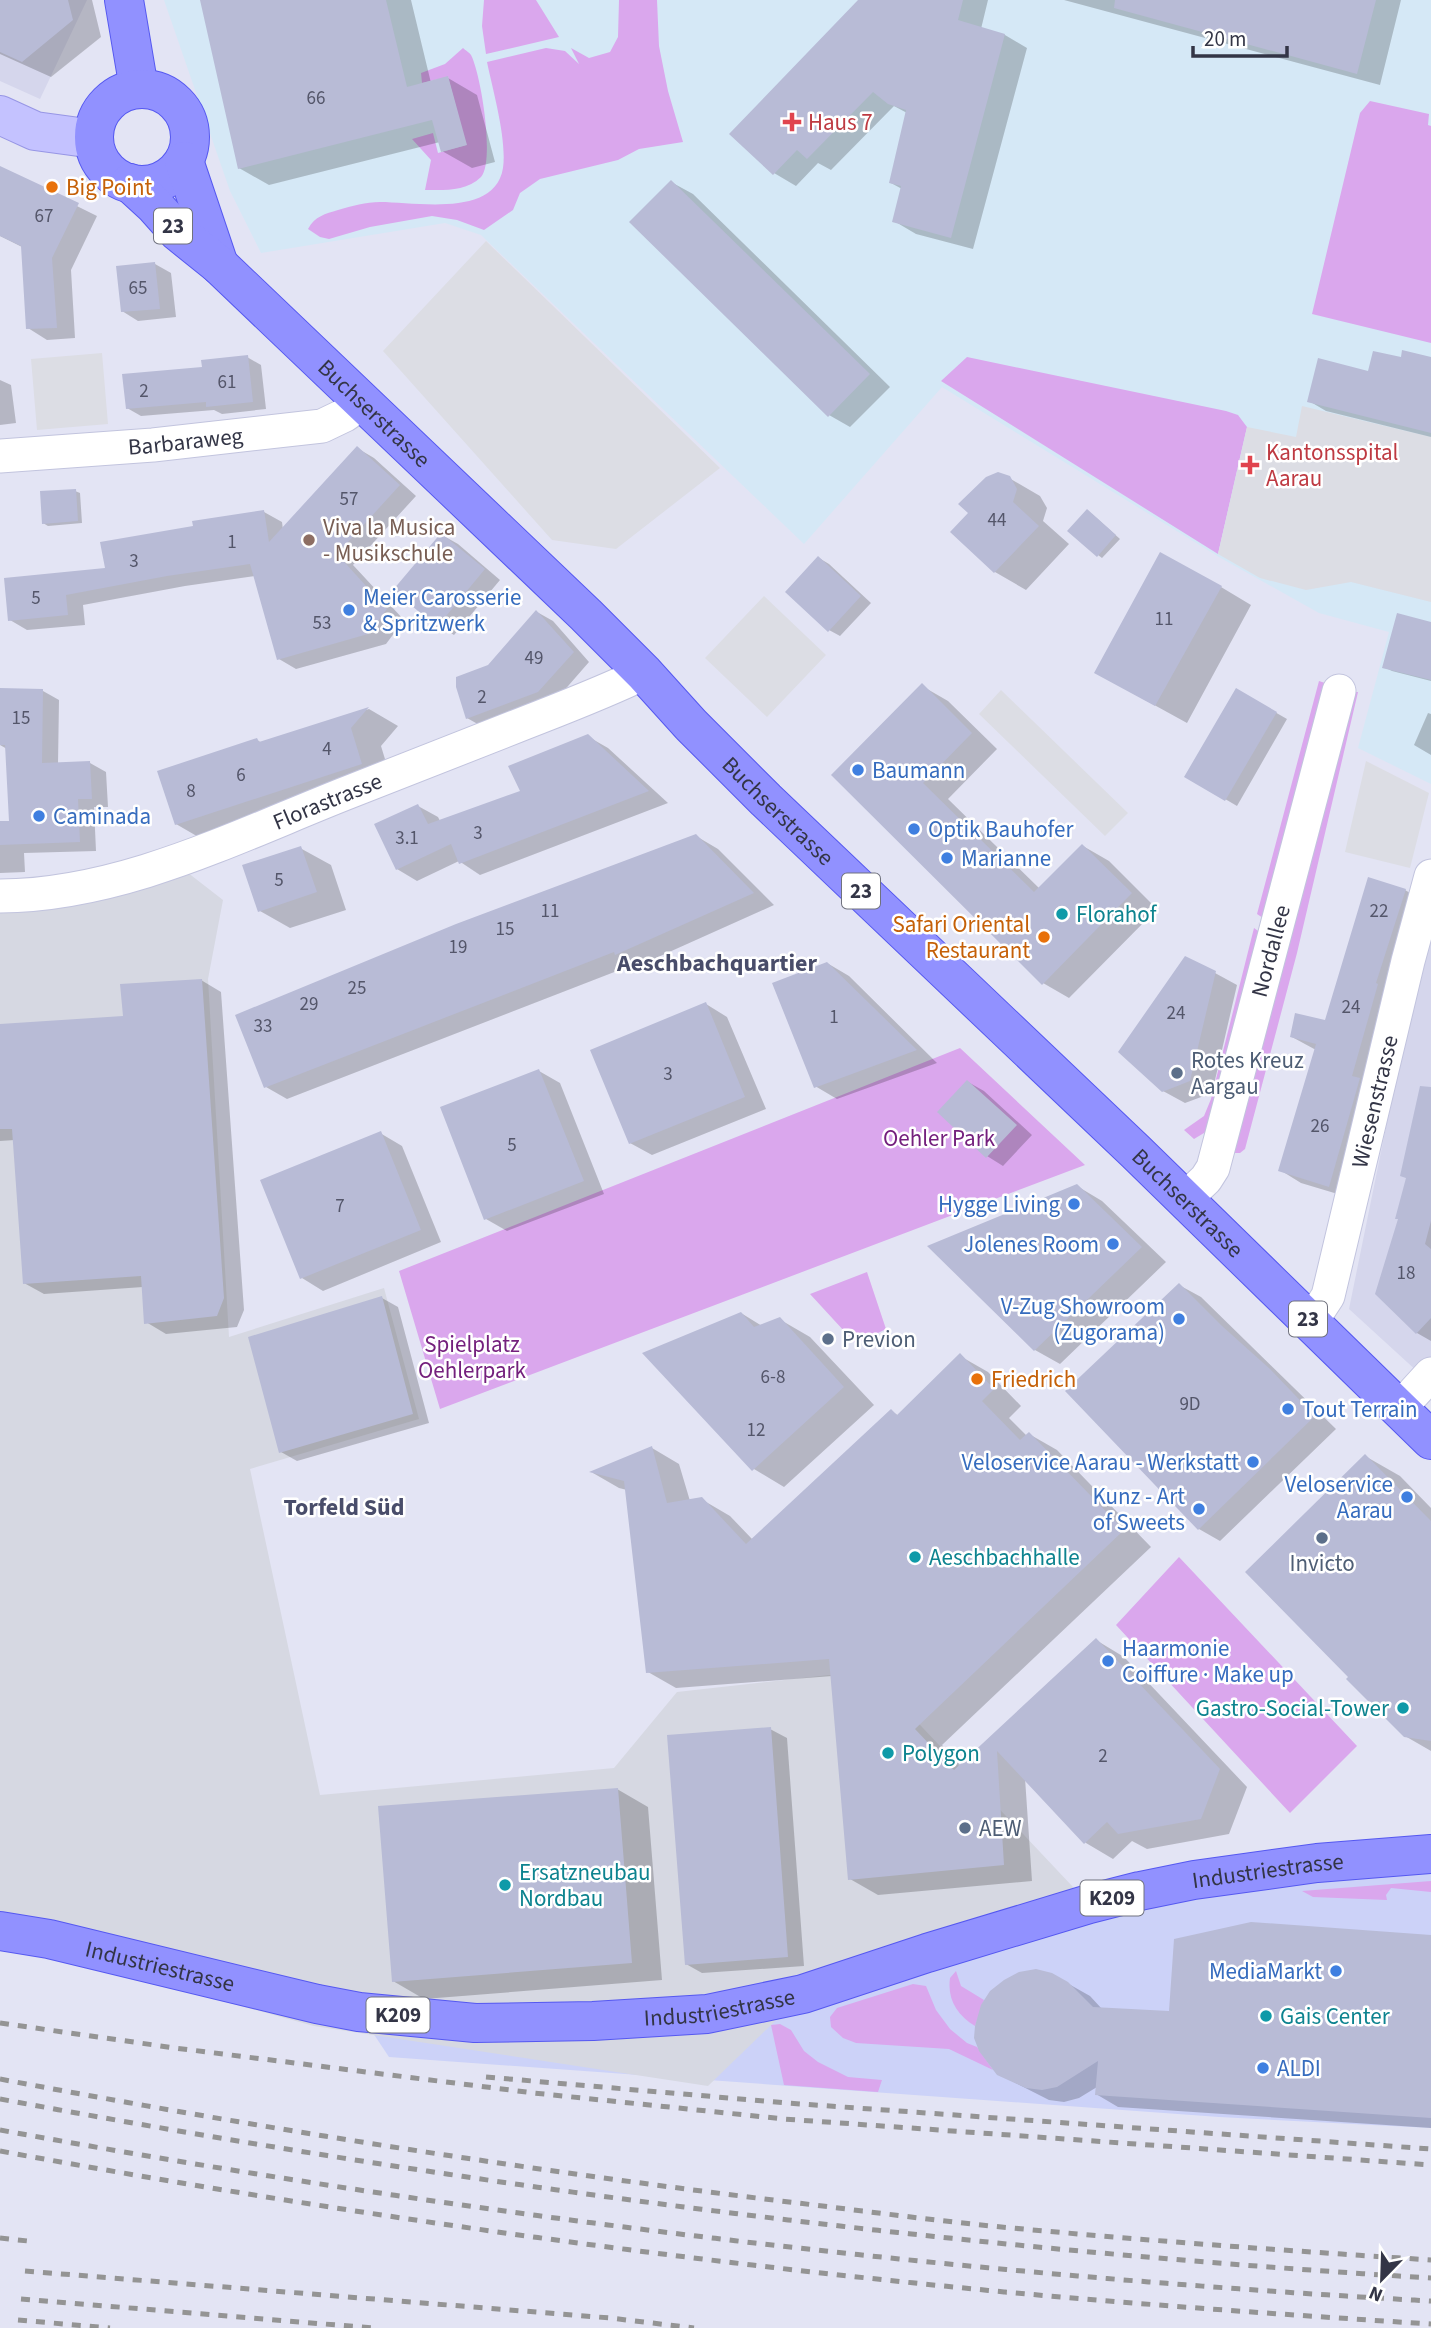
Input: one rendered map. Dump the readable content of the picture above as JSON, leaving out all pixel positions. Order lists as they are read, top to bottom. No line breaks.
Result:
{"streets":{"main road":["23","Buchserstrasse","Industriestrasse","K209"],"street":["Barbaraweg","Florastrasse","Nordallee","Wiesenstrasse"]},"crossings":[["23","Buchserstrasse"],["Buchserstrasse","Barbaraweg"],["Buchserstrasse","Florastrasse"],["Buchserstrasse","Nordallee"],["Buchserstrasse","Wiesenstrasse"]],"districts":["Aeschbachquartier","Torfeld Süd"],"parks":["Oehler Park","Spielplatz Oehlerpark"],"places":{"health":["Haus 7","Kantonsspital Aarau"],"other":["Big Point","Viva la Musica - Musikschule","Meier Carosserie & Spritzwerk","Baumann","Caminada","Optik Bauhofer","Marianne","Florahof","Safari Oriental Restaurant","Rotes Kreuz Aargau","Hygge Living","Jolenes Room","V-Zug Showroom (Zugorama)","Previon","Friedrich","Tout Terrain","Veloservice Aarau - Werkstatt","Veloservice Aarau","Kunz - Art of Sweets","Invicto","Aeschbachhalle","Haarmonie Coiffure · Make up","Gastro-Social-Tower","Polygon","AEW","Ersatzneubau Nordbau","MediaMarkt","Gais Center","ALDI"]},"house_numbers":["66","67","65","61","2","57","44","1","3","5","11","53","49","2","15","4","6","8","3","3.1","5","11","22","15","19","25","29","24","24","1","33","3","26","5","7","18","6-8","9D","12","2"],"scale_bar":"20 m","north":"bottom left"}
